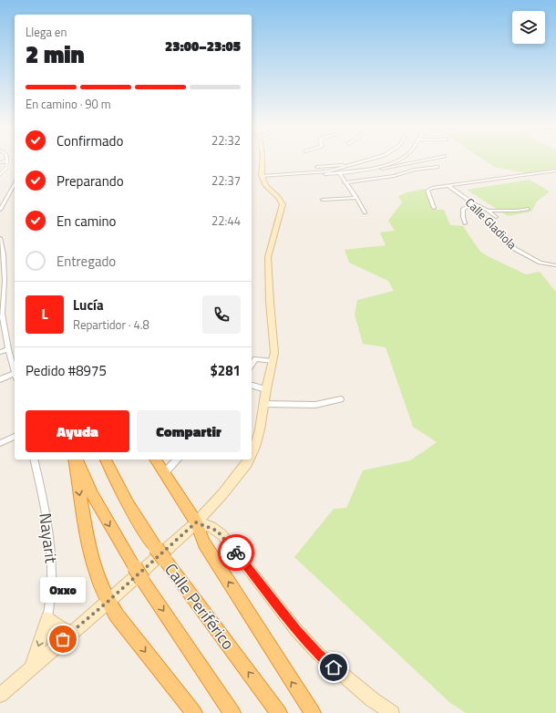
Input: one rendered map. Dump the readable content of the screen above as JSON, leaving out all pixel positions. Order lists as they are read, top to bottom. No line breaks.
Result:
{"streets":{"highway":["Calle Periférico"],"street":["Calle Gladiola","Nayarit"]},"places":["Oxxo"],"page":{"heading":["2 min","Llega en","23:00–23:05"],"panel":["Lucía","Repartidor · 4.8","Pedido #8975","$281"],"bar":"En camino · 90 m","list":[["Confirmado","22:32"],["Preparando","22:37"],["En camino","22:44"],"Entregado"],"round":"L","buttons":["Ayuda","Compartir"],"bubble":"Oxxo"}}
